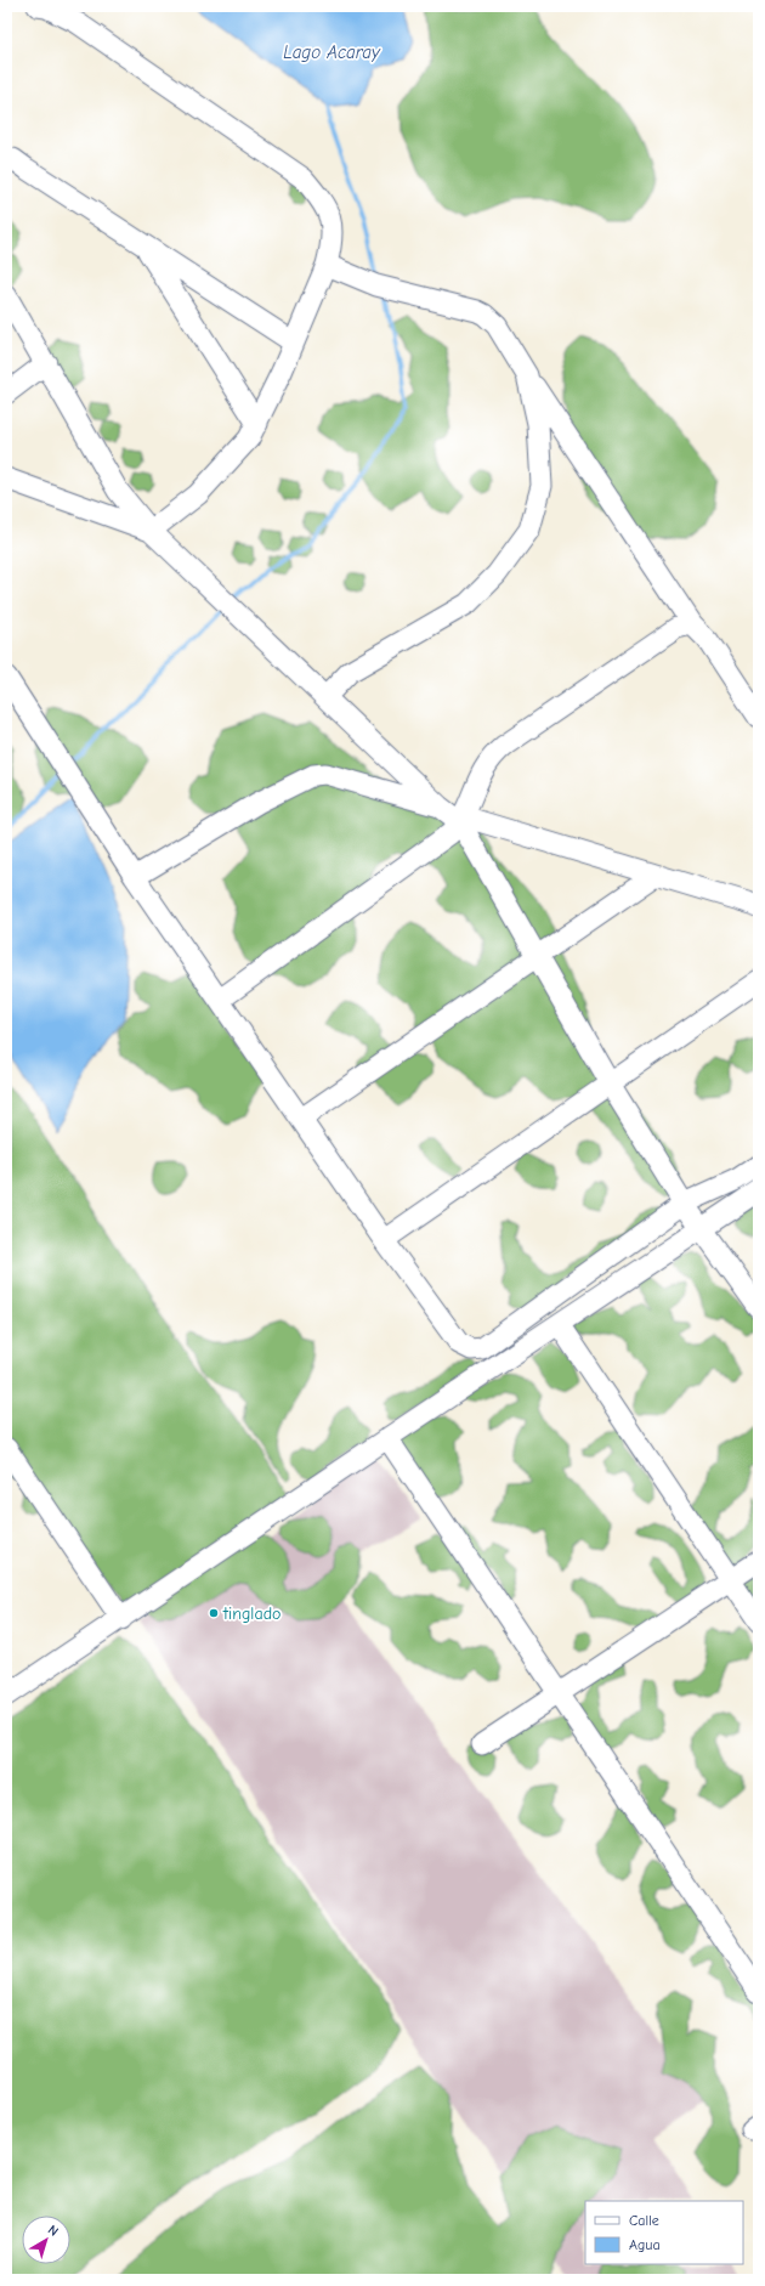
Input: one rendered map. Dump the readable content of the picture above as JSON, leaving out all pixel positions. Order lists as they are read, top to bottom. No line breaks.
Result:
{"water":["Lago Acaray"],"places":["tinglado"],"legend":["Calle","Agua"],"north":"top right"}
